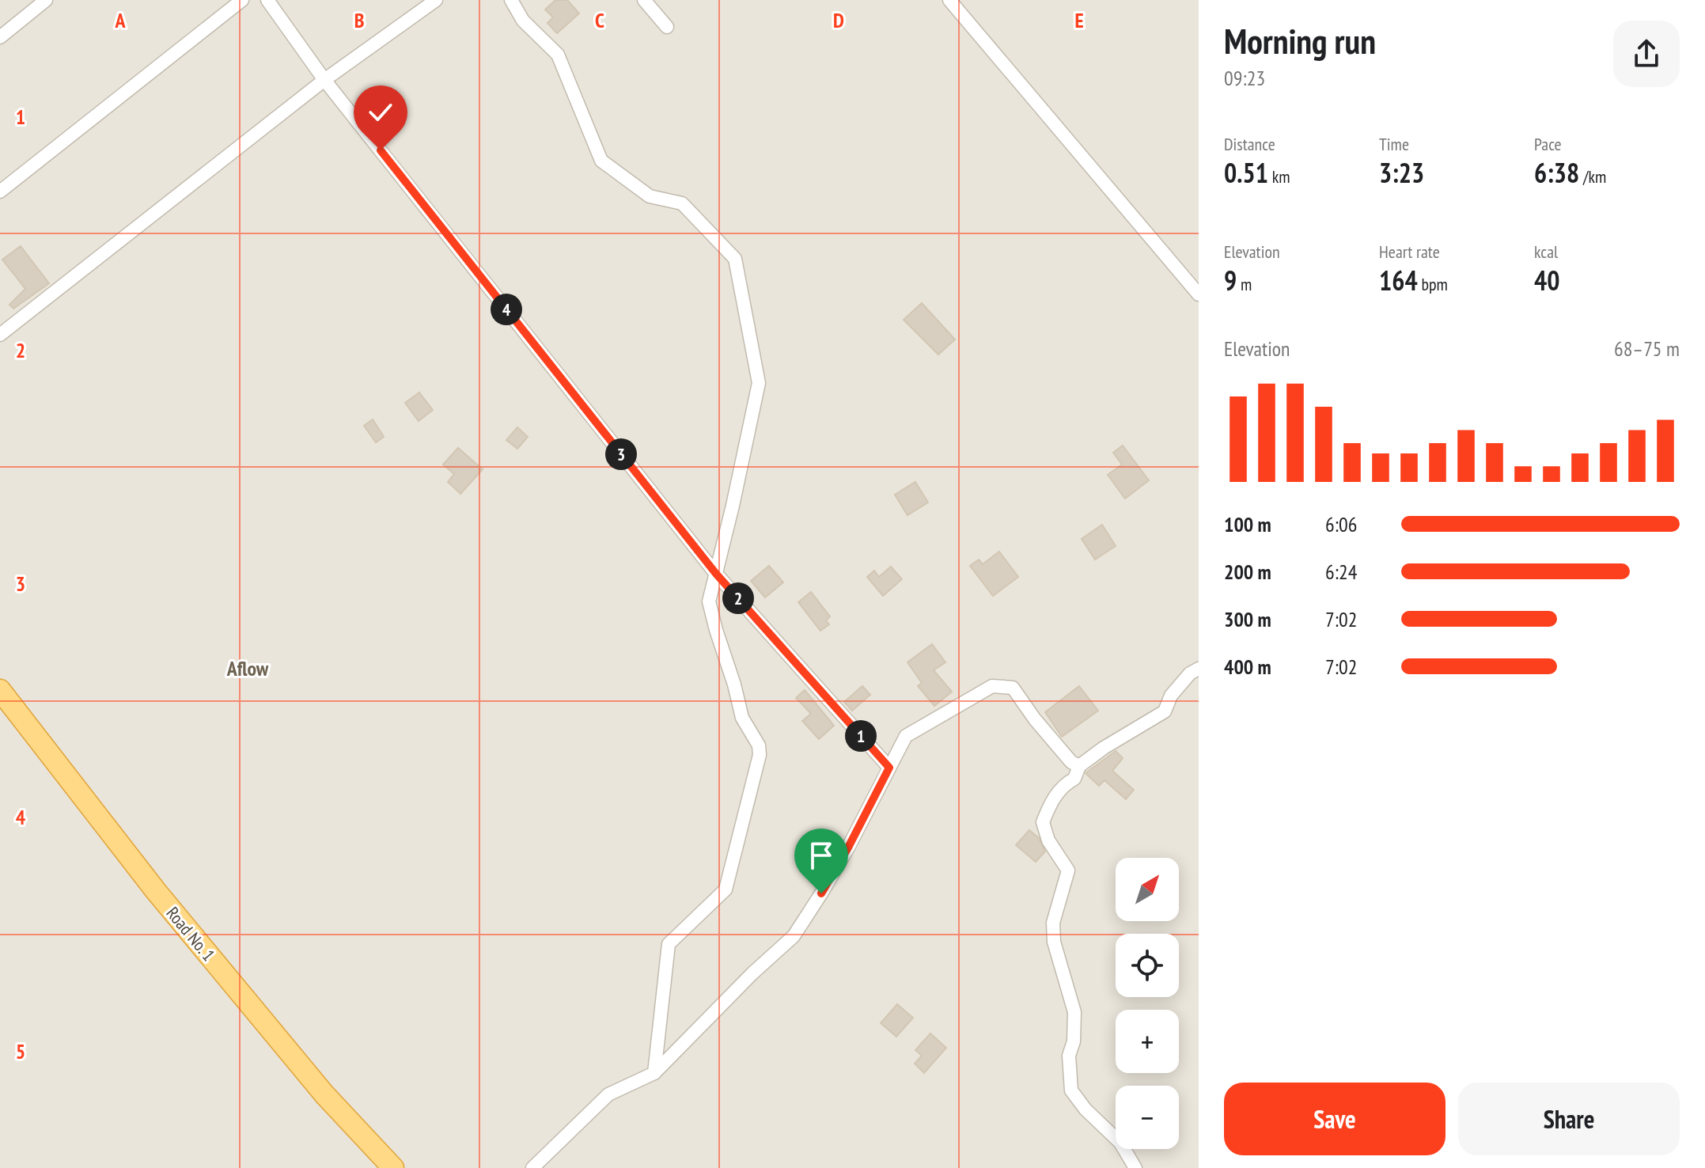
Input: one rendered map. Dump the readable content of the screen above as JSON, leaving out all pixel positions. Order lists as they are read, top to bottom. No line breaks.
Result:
{"streets":{"highway":["Road No. 1"]},"districts":["Aflow"],"north":"top right","page":{"heading":["Morning run","09:23"],"stats":[["Distance","0.51 km"],["Time","3:23"],["Pace","6:38 /km"],["Elevation","9 m"],["Heart rate","164 bpm"],["kcal","40"]],"pins":["4","3","2","1"],"chart":["Elevation","68–75 m"],"list":[{"name":"100 m","note":"6:06"},{"name":"200 m","note":"6:24"},{"name":"300 m","note":"7:02"},{"name":"400 m","note":"7:02"}],"map_buttons":["+","−"],"buttons":["Save","Share"]},"grid":{"columns":["A","B","C","D","E"],"rows":["1","2","3","4","5"]}}
